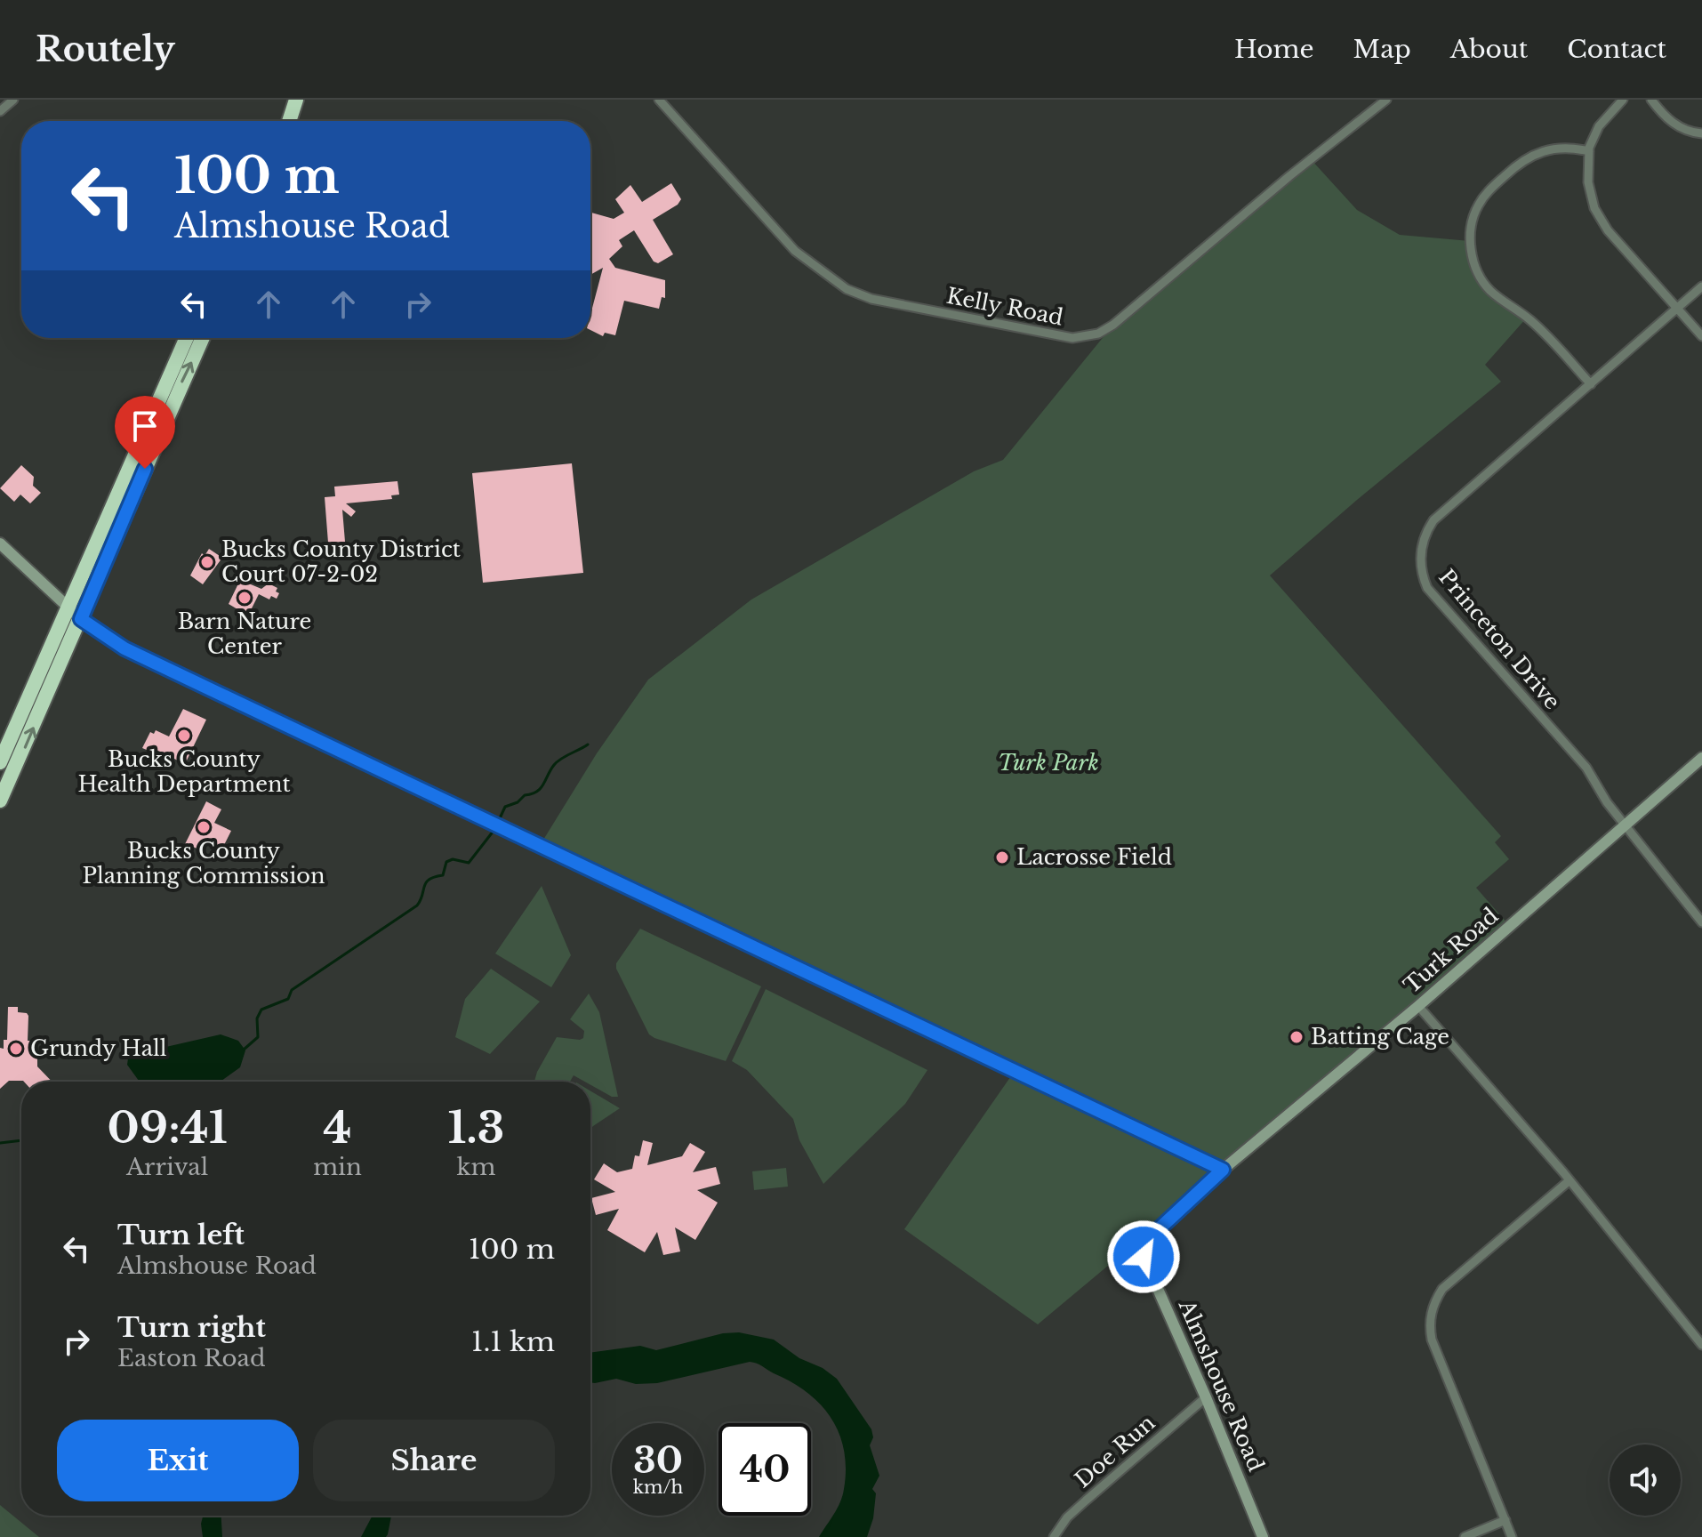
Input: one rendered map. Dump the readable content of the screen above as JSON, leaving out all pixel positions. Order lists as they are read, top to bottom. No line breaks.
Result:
{"streets":{"street":["Kelly Road","Princeton Drive","Turk Road","Almshouse Road","Doe Run"]},"crossings":[["Princeton Drive","Turk Road"],["Turk Road","Almshouse Road"],["Almshouse Road","Doe Run"]],"parks":["Turk Park"],"places":["Bucks County District Court 07-2-02","Barn Nature Center","Bucks County Health Department","Bucks County Planning Commission","Lacrosse Field","Batting Cage","Grundy Hall"],"page":{"header":"Routely","nav":["Home","Map","About","Contact"],"turn":["100 m","Almshouse Road"],"eta":["09:41","Arrival","4","min","1.3","km"],"list":[{"name":"Turn left","note":"Almshouse Road","value":"100 m"},{"name":"Turn right","note":"Easton Road","value":"1.1 km"}],"buttons":["Exit","Share"],"speed":"30 km/h","limit":"40"}}
